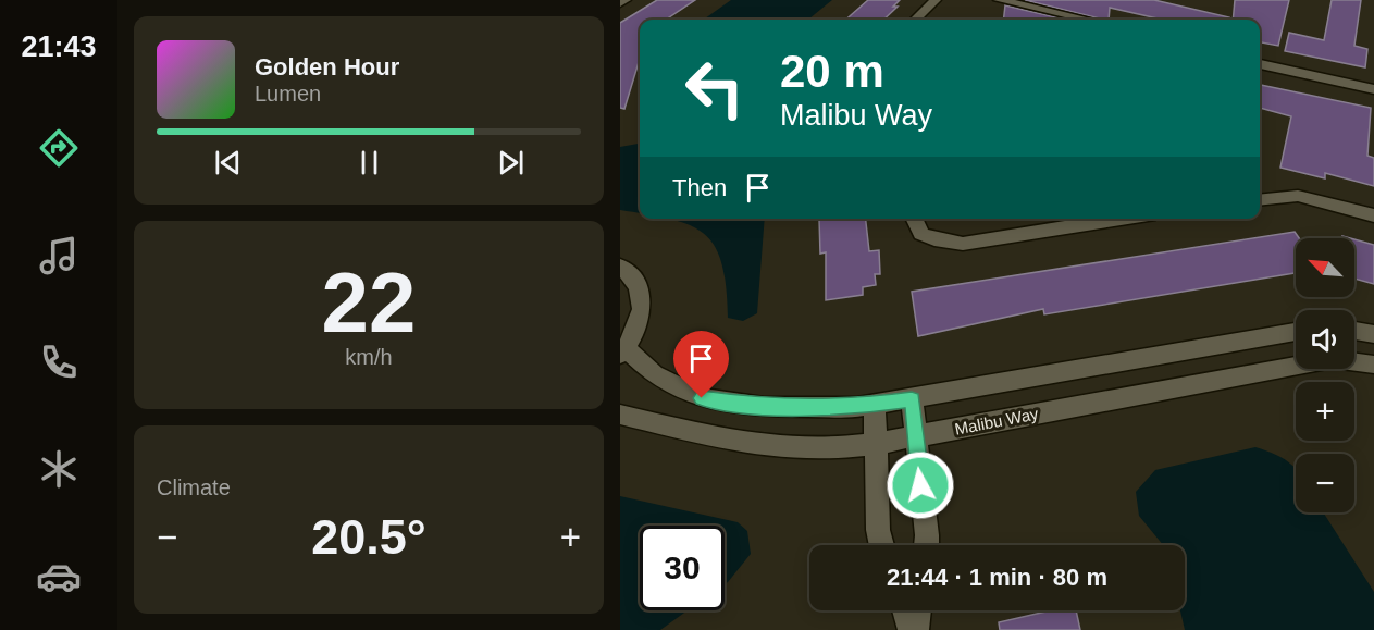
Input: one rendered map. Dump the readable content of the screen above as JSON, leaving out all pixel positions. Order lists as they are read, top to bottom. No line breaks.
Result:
{"streets":{"street":["Malibu Way"]},"north":"top left","page":{"tabs":"21:43","turn":["20 m","Malibu Way"],"song":["Golden Hour","Lumen"],"then":"Then","tile":[["22","km/h"],"Climate"],"map_buttons":["+","−"],"heat":["−","20.5°","+"],"limit":"30","trip":"21:44 · 1 min · 80 m"}}
